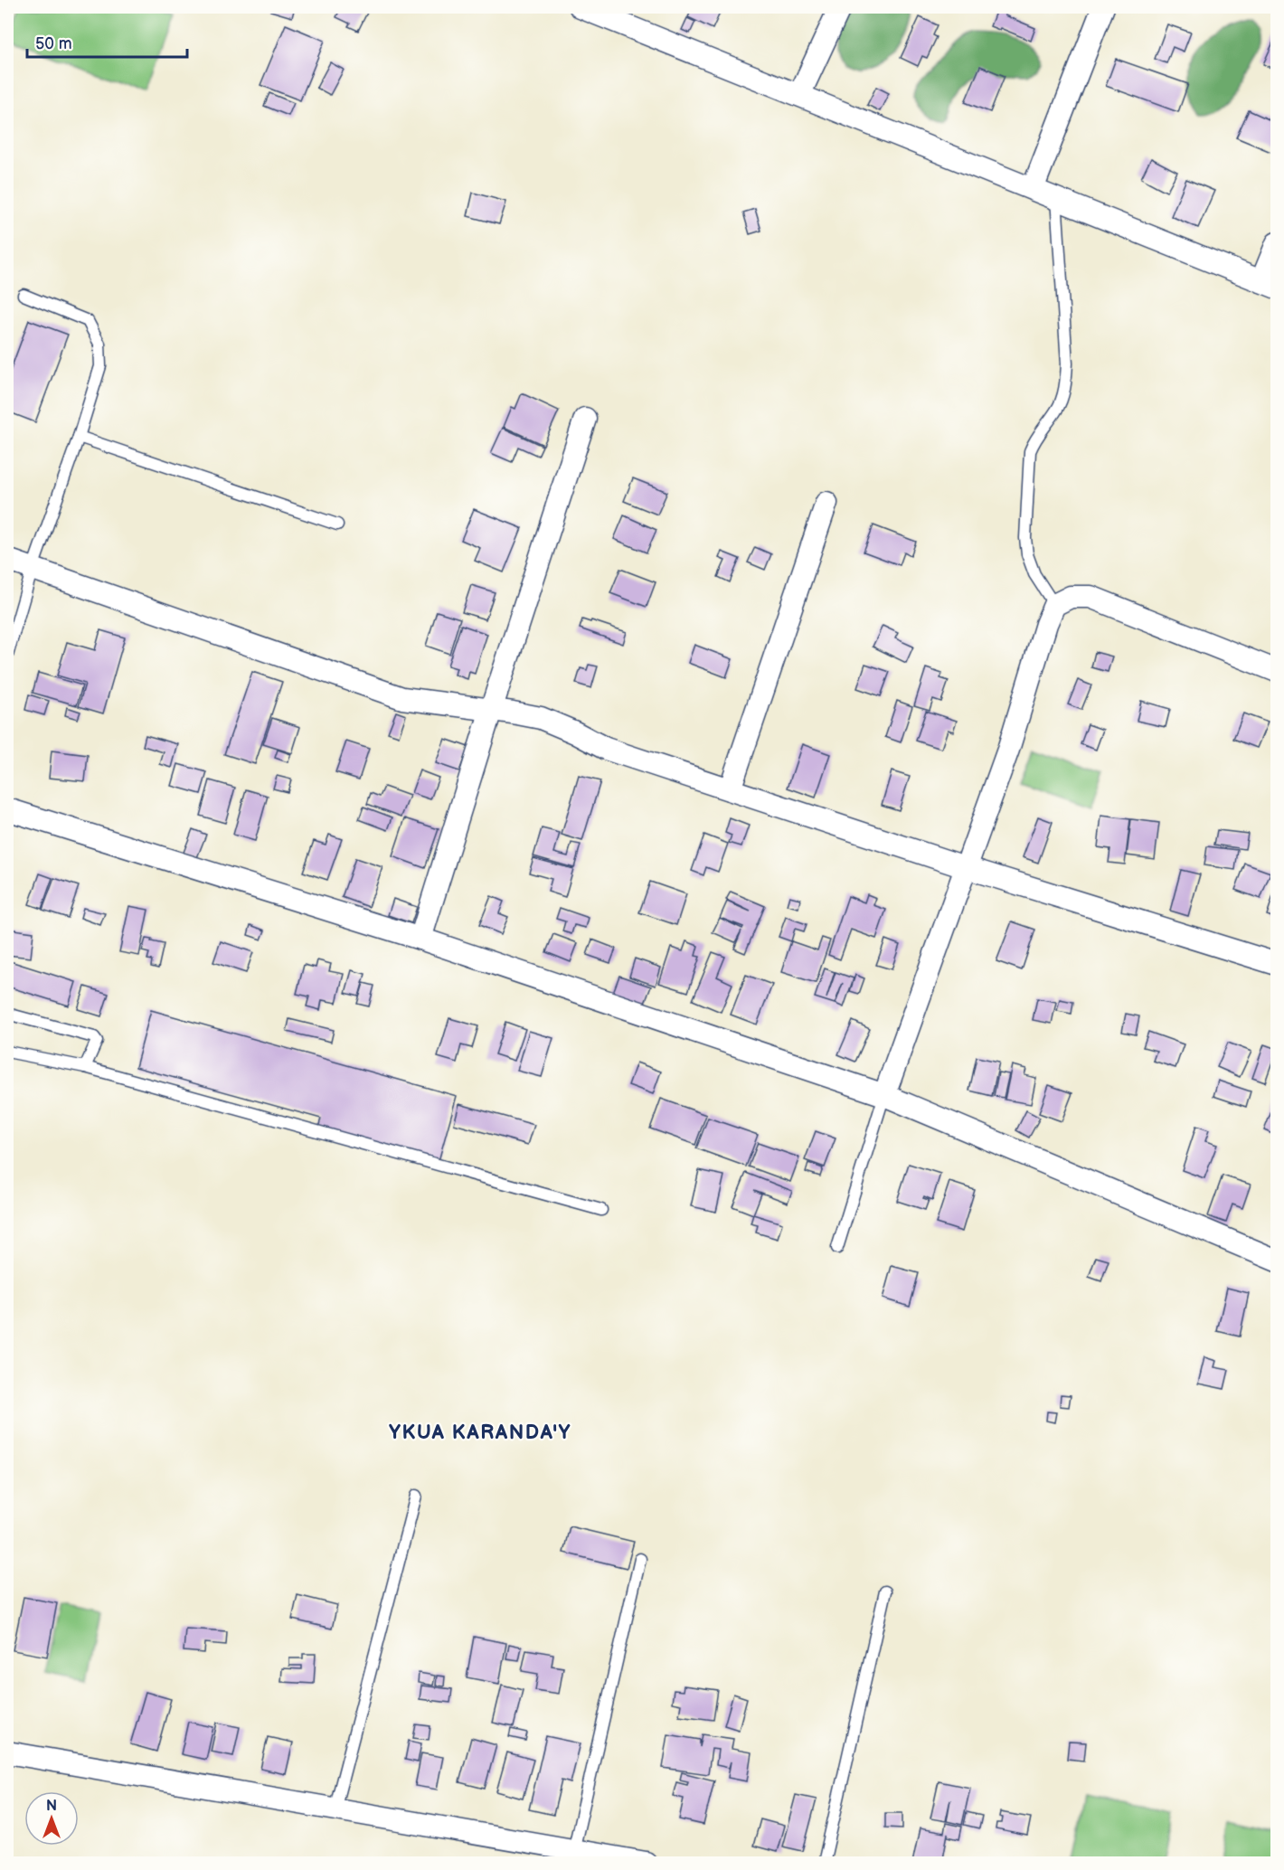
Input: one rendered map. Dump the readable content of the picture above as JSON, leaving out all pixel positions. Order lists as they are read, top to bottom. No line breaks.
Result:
{"districts":["YKUA KARANDA'Y"],"scale_bar":"50 m","north":"top"}
